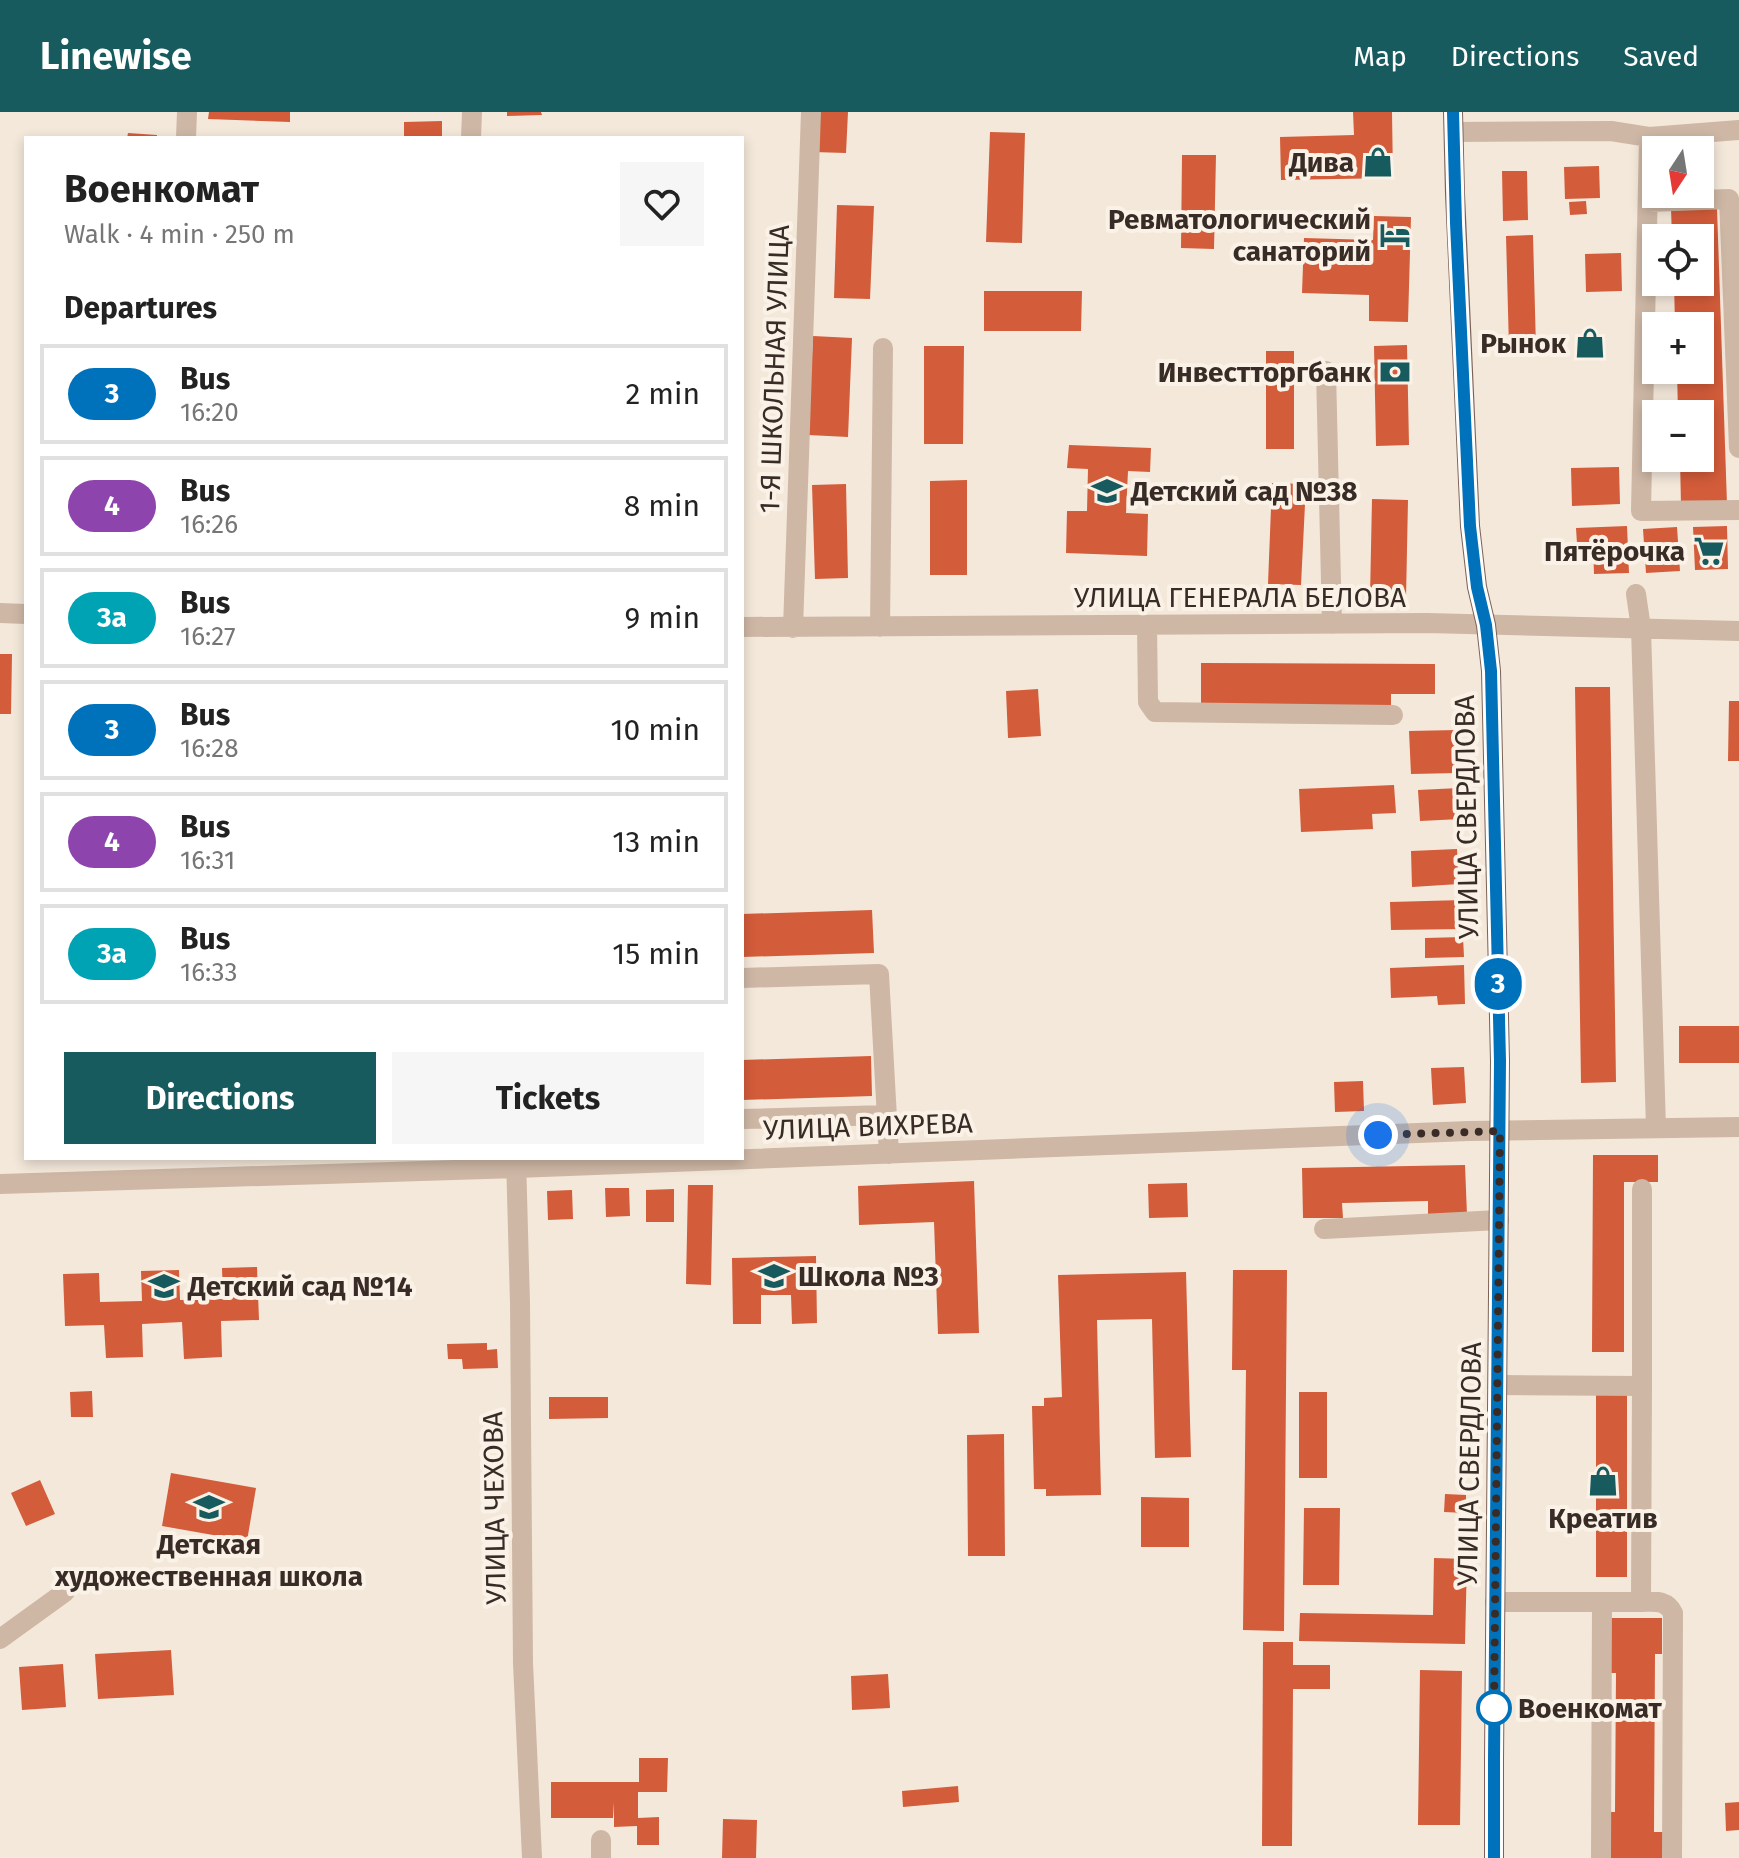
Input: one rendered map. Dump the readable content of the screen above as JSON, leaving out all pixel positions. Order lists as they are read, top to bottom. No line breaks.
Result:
{"streets":{"main road":["УЛИЦА СВЕРДЛОВА"],"street":["1-Я ШКОЛЬНАЯ УЛИЦА","УЛИЦА ГЕНЕРАЛА БЕЛОВА","УЛИЦА ВИХРЕВА","УЛИЦА ЧЕХОВА"]},"crossings":[["1-Я ШКОЛЬНАЯ УЛИЦА","УЛИЦА ГЕНЕРАЛА БЕЛОВА"],["УЛИЦА ГЕНЕРАЛА БЕЛОВА","УЛИЦА СВЕРДЛОВА"],["УЛИЦА СВЕРДЛОВА","УЛИЦА ВИХРЕВА"],["УЛИЦА ВИХРЕВА","УЛИЦА ЧЕХОВА"]],"places":{"shop":["Дива","Рынок","Креатив"],"hotel":["Ревматологический санаторий"],"bank":["Инвестторгбанк"],"school or university":["Детский сад №38","Школа №3","Детский сад №14","Детская художественная школа"],"supermarket":["Пятёрочка"],"other":["Военкомат"]},"lines":["bus line 3"],"north":"bottom","page":{"header":"Linewise","nav":["Map","Directions","Saved"],"on_map":"3","map_buttons":["+","−"],"heading":[["Военкомат","Walk · 4 min · 250 m"],"Departures"],"list":[{"mark":"3","name":"Bus","note":"16:20","value":"2 min"},{"mark":"4","name":"Bus","note":"16:26","value":"8 min"},{"mark":"3а","name":"Bus","note":"16:27","value":"9 min"},{"mark":"3","name":"Bus","note":"16:28","value":"10 min"},{"mark":"4","name":"Bus","note":"16:31","value":"13 min"},{"mark":"3а","name":"Bus","note":"16:33","value":"15 min"}],"buttons":["Directions","Tickets"]}}
